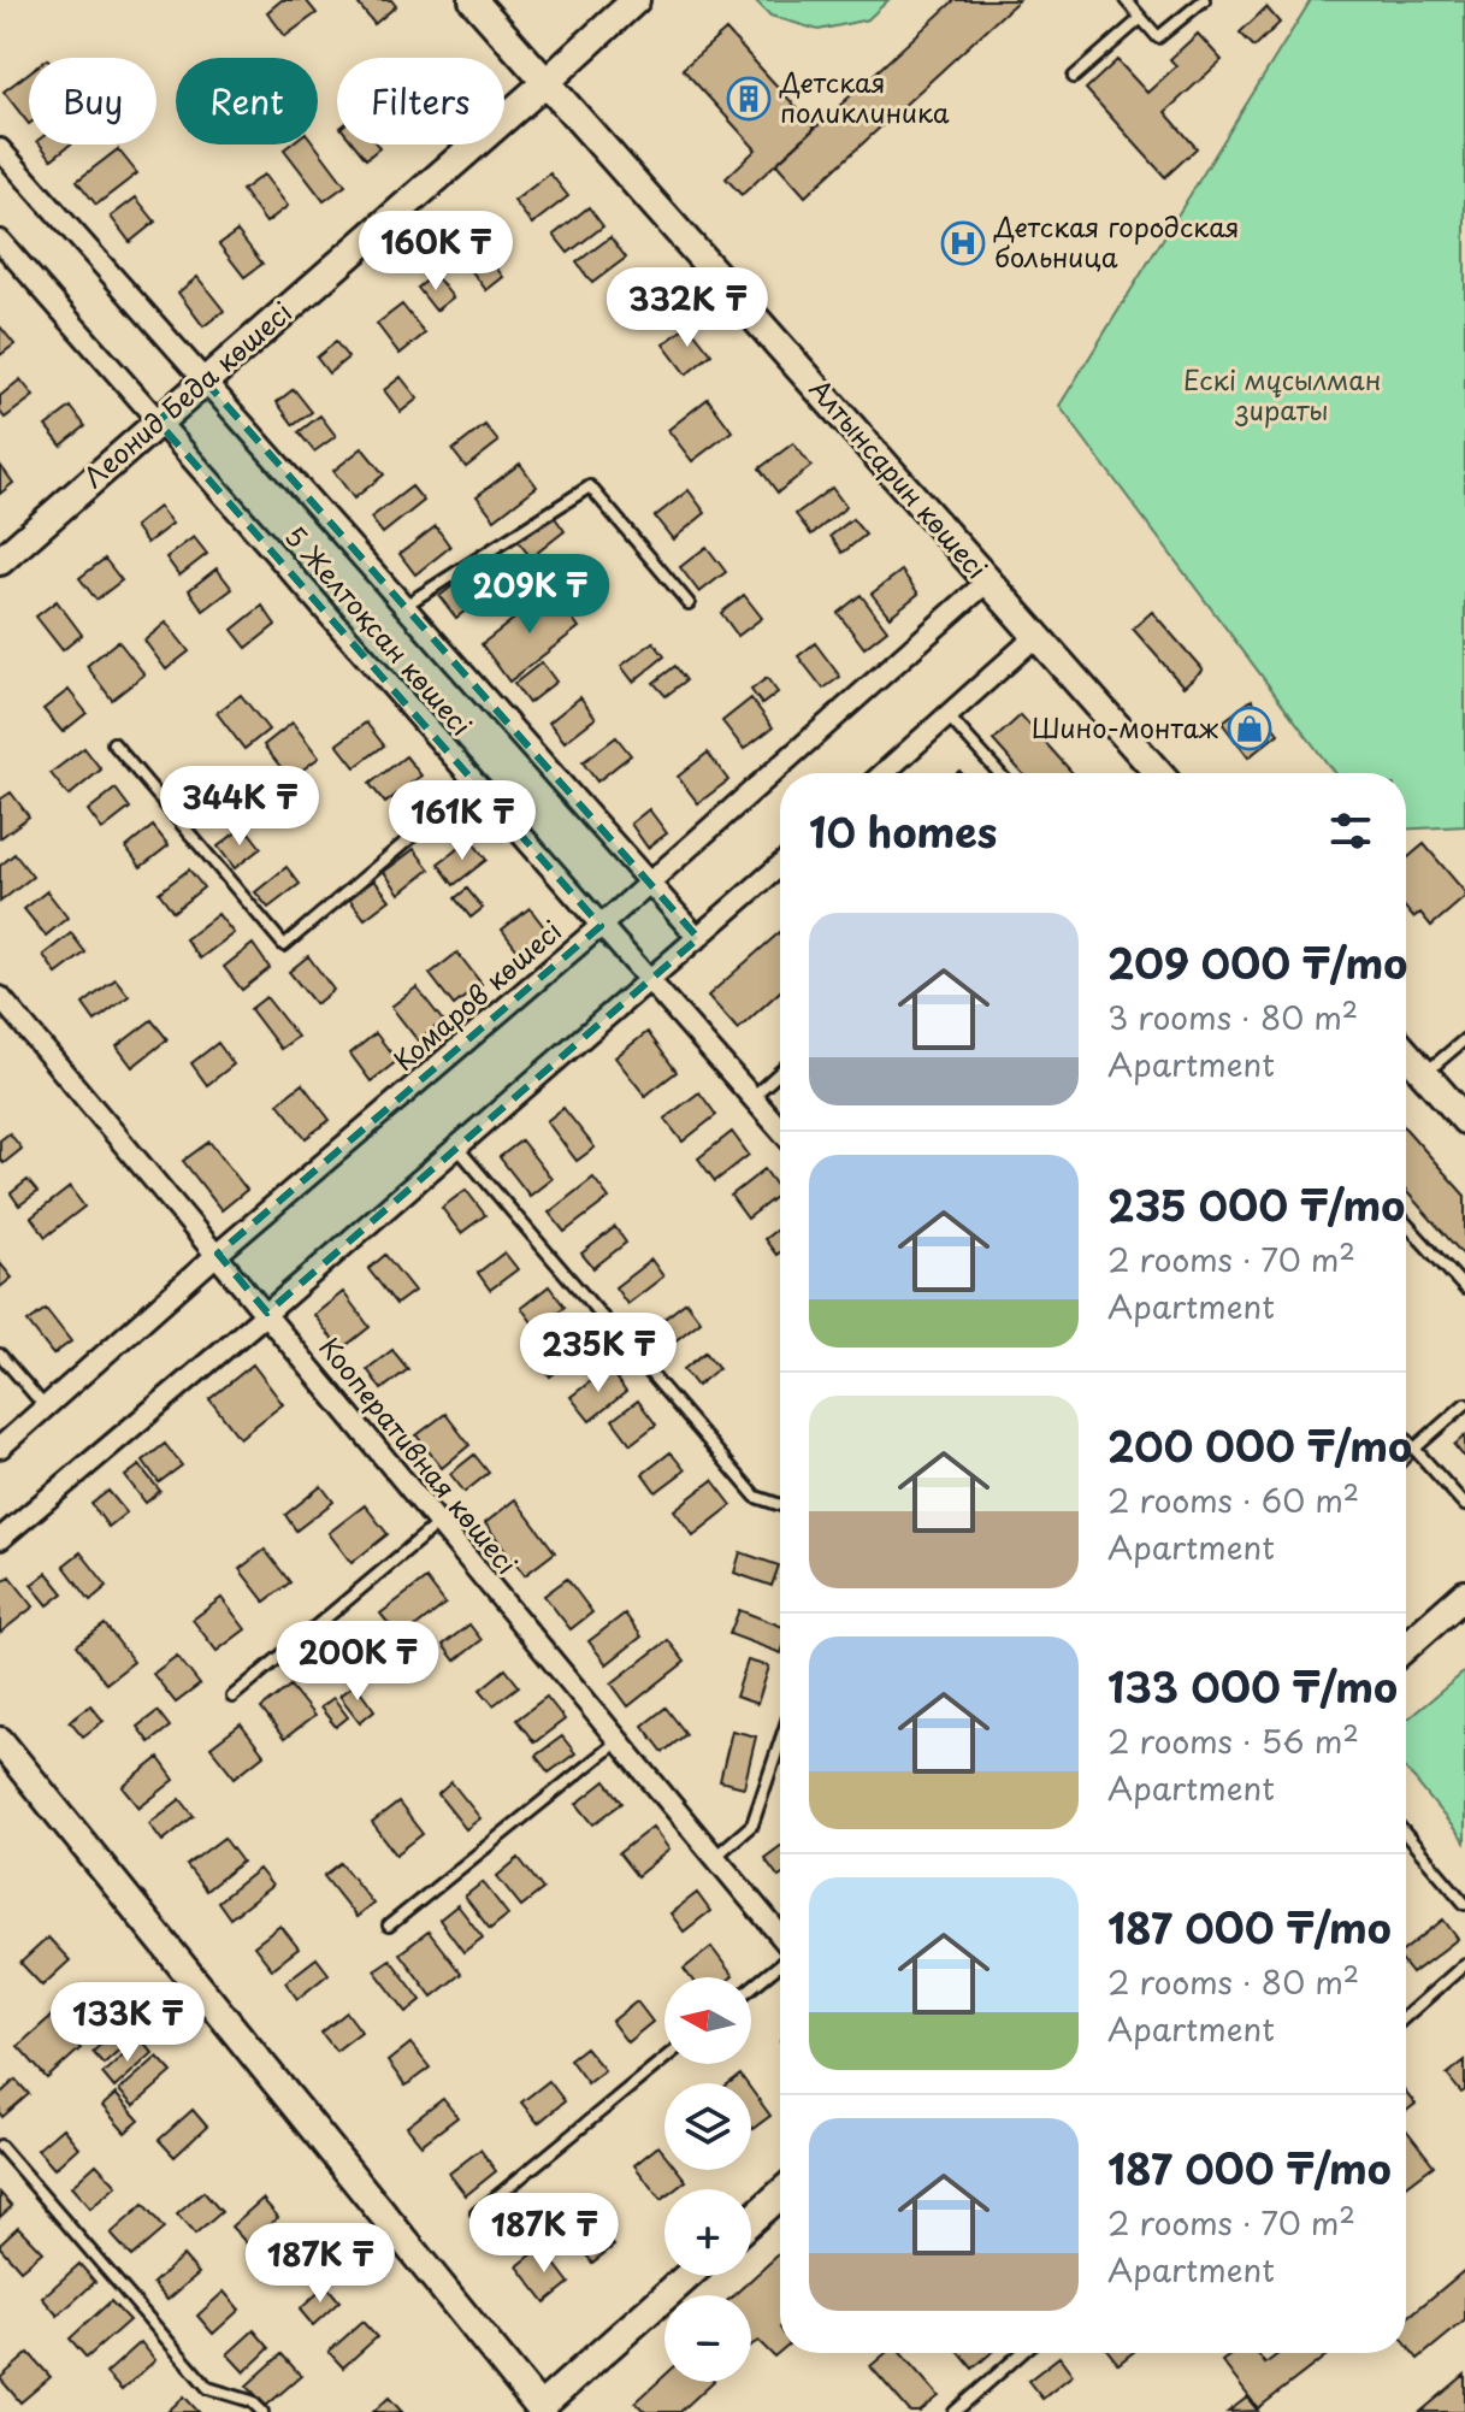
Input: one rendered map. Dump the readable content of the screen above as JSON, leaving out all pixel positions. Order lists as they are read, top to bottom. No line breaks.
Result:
{"streets":{"street":["Леонид Беда көшесі","Алтынсарин көшесі","5 Желтоқсан көшесі","Комаров көшесі","Кооперативная көшесі"]},"crossings":[["Леонид Беда көшесі","Алтынсарин көшесі"],["Леонид Беда көшесі","5 Желтоқсан көшесі"],["Алтынсарин көшесі","Комаров көшесі"],["5 Желтоқсан көшесі","Комаров көшесі"],["Комаров көшесі","Кооперативная көшесі"]],"parks":["Ескі мұсылман зираты"],"places":{"building":["Детская поликлиника"],"hospital":["Детская городская больница"],"shop":["Шино-монтаж"]},"north":"left","page":{"chip":["Buy","Rent","Filters"],"price":["160K ₸","332K ₸","209K ₸","344K ₸","161K ₸","235K ₸","200K ₸","133K ₸","187K ₸","187K ₸"],"heading":"10 homes","list":[{"name":"209 000 ₸/mo","note":"3 rooms · 80 m² · Apartment"},{"name":"235 000 ₸/mo","note":"2 rooms · 70 m² · Apartment"},{"name":"200 000 ₸/mo","note":"2 rooms · 60 m² · Apartment"},{"name":"133 000 ₸/mo","note":"2 rooms · 56 m² · Apartment"},{"name":"187 000 ₸/mo","note":"2 rooms · 80 m² · Apartment"},{"name":"187 000 ₸/mo","note":"2 rooms · 70 m² · Apartment"}],"map_buttons":["+","−"]}}
